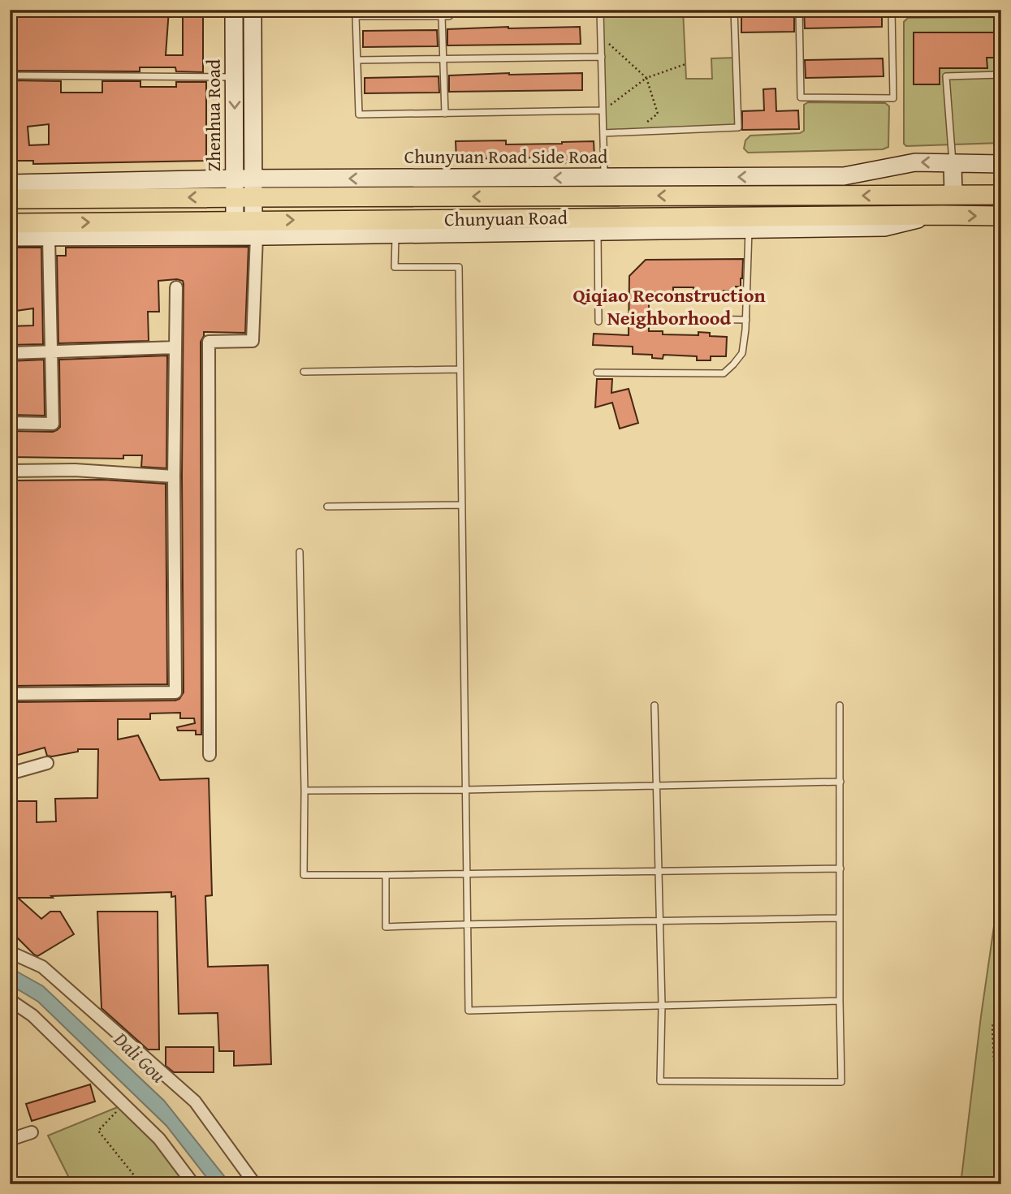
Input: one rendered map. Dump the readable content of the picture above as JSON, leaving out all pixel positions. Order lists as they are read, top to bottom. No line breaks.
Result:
{"streets":{"main road":["Chunyuan Road"],"street":["Zhenhua Road","Chunyuan Road Side Road"]},"crossings":[["Zhenhua Road","Chunyuan Road"],["Chunyuan Road Side Road","Chunyuan Road"]],"one_way":["Chunyuan Road Side Road"],"districts":["Qiqiao Reconstruction Neighborhood"],"water":["Dali Gou"]}
